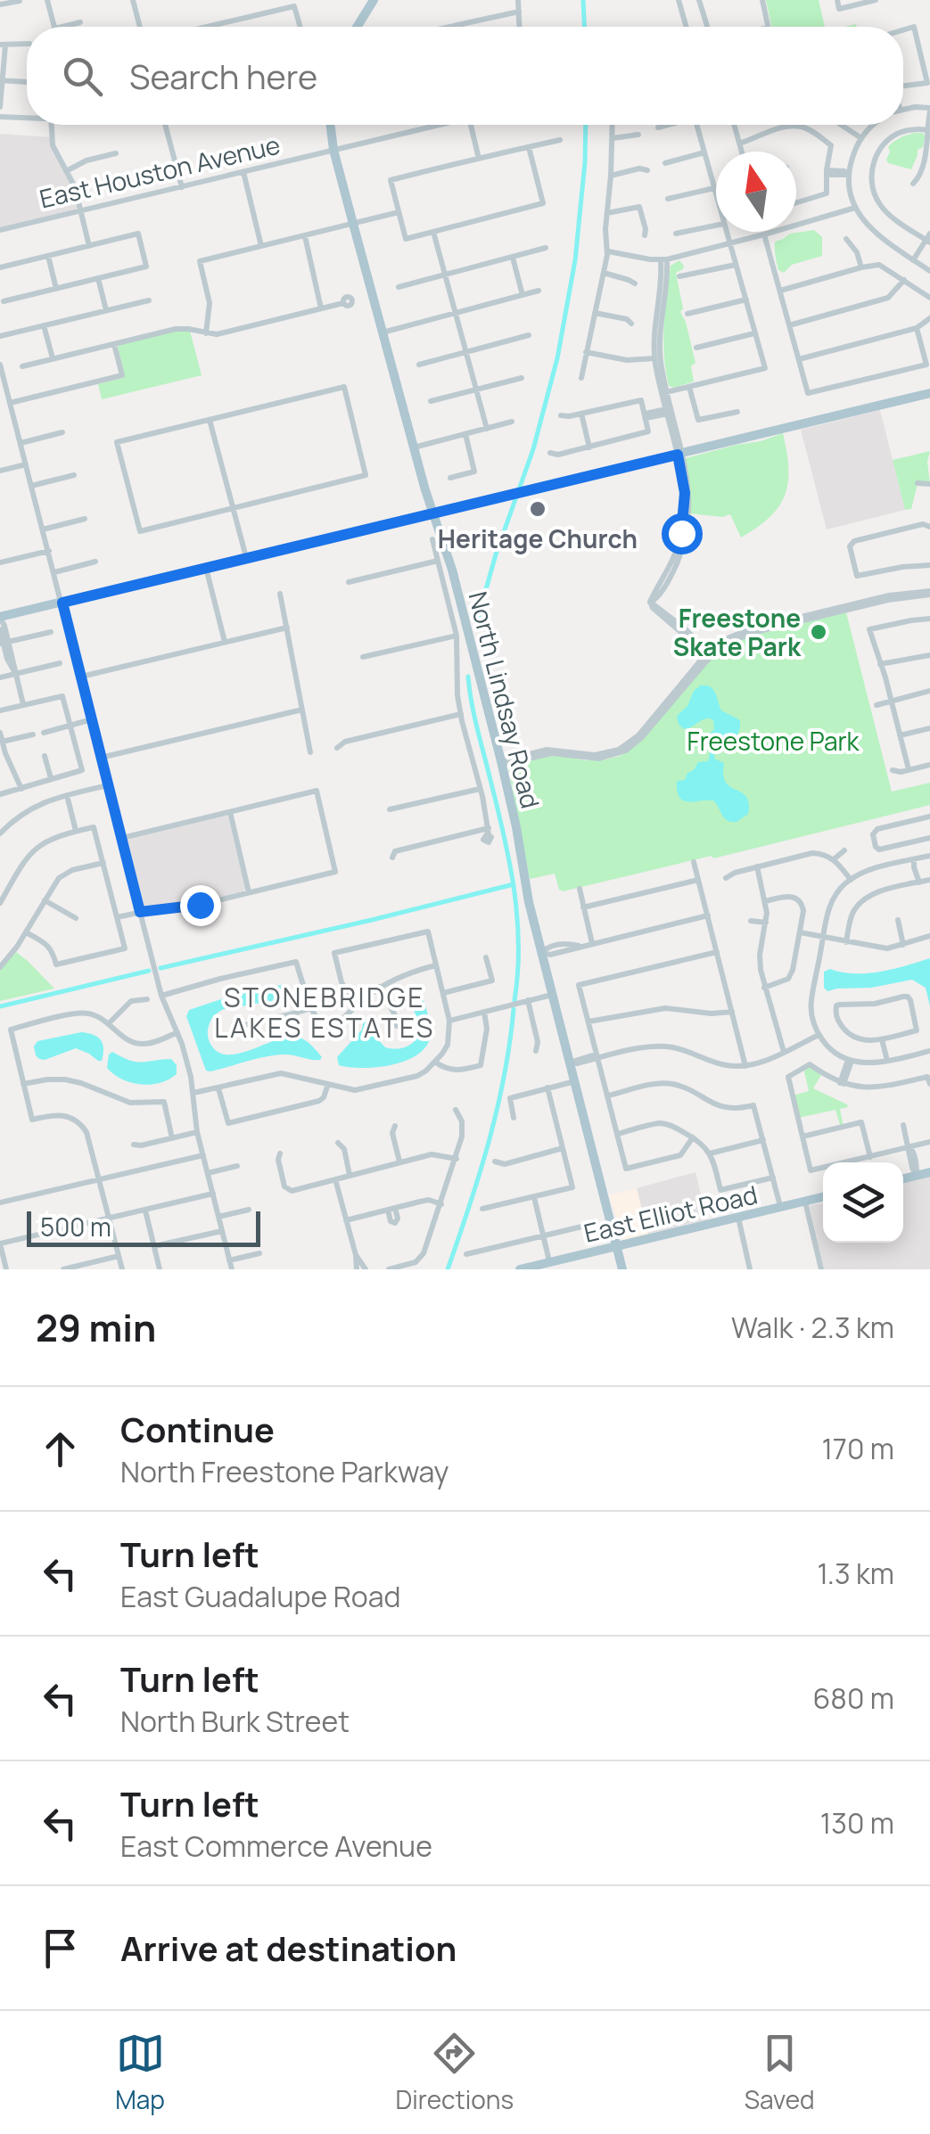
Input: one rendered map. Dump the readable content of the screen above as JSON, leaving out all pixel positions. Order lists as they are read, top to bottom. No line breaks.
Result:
{"streets":{"main road":["North Lindsay Road","East Elliot Road"],"street":["East Houston Avenue"]},"crossings":[["East Houston Avenue","North Lindsay Road"],["North Lindsay Road","East Elliot Road"]],"districts":["STONEBRIDGE LAKES ESTATES"],"parks":["Freestone Park"],"places":["Heritage Church","Freestone Skate Park"],"scale_bar":"500 m","north":"top","page":{"search":"Search here","scale":"500 m","heading":["29 min","Walk · 2.3 km"],"list":[["Continue","North Freestone Parkway","170 m"],["Turn left","East Guadalupe Road","1.3 km"],["Turn left","North Burk Street","680 m"],["Turn left","East Commerce Avenue","130 m"],"Arrive at destination"],"nav":["Map","Directions","Saved"]}}
